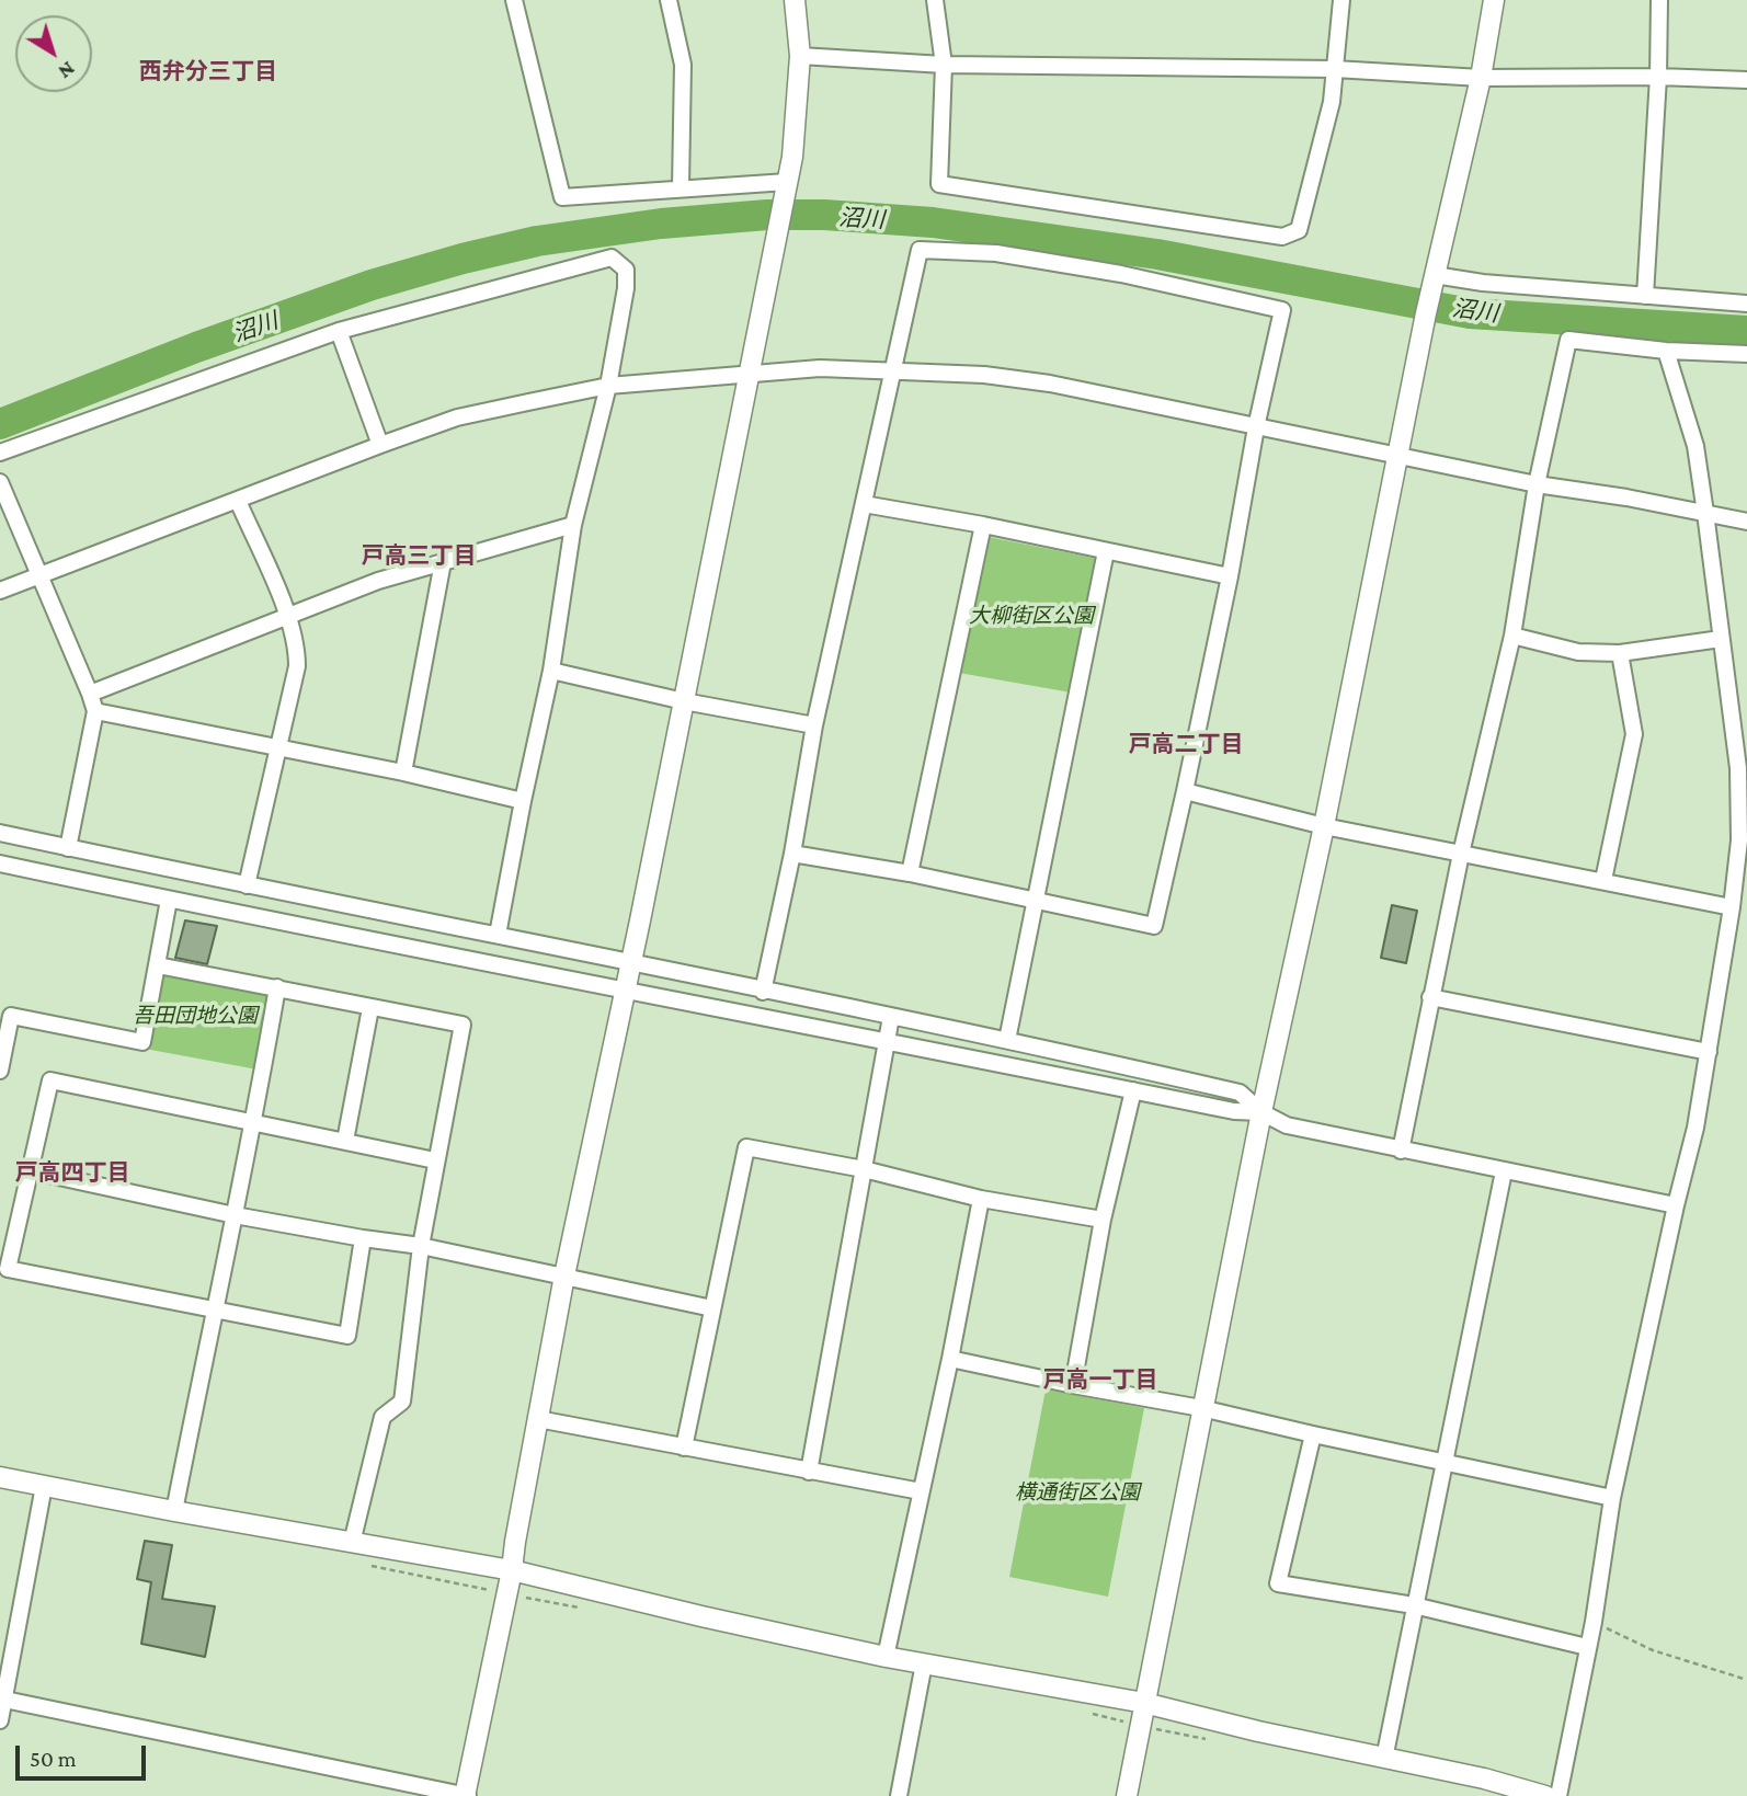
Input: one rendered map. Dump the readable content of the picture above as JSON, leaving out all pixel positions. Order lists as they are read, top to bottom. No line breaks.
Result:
{"districts":["西弁分三丁目","戸高三丁目","戸高二丁目","戸高四丁目","戸高一丁目"],"water":["沼川"],"parks":["大柳街区公園","吾田団地公園","横通街区公園"],"scale_bar":"50 m","north":"bottom right"}
